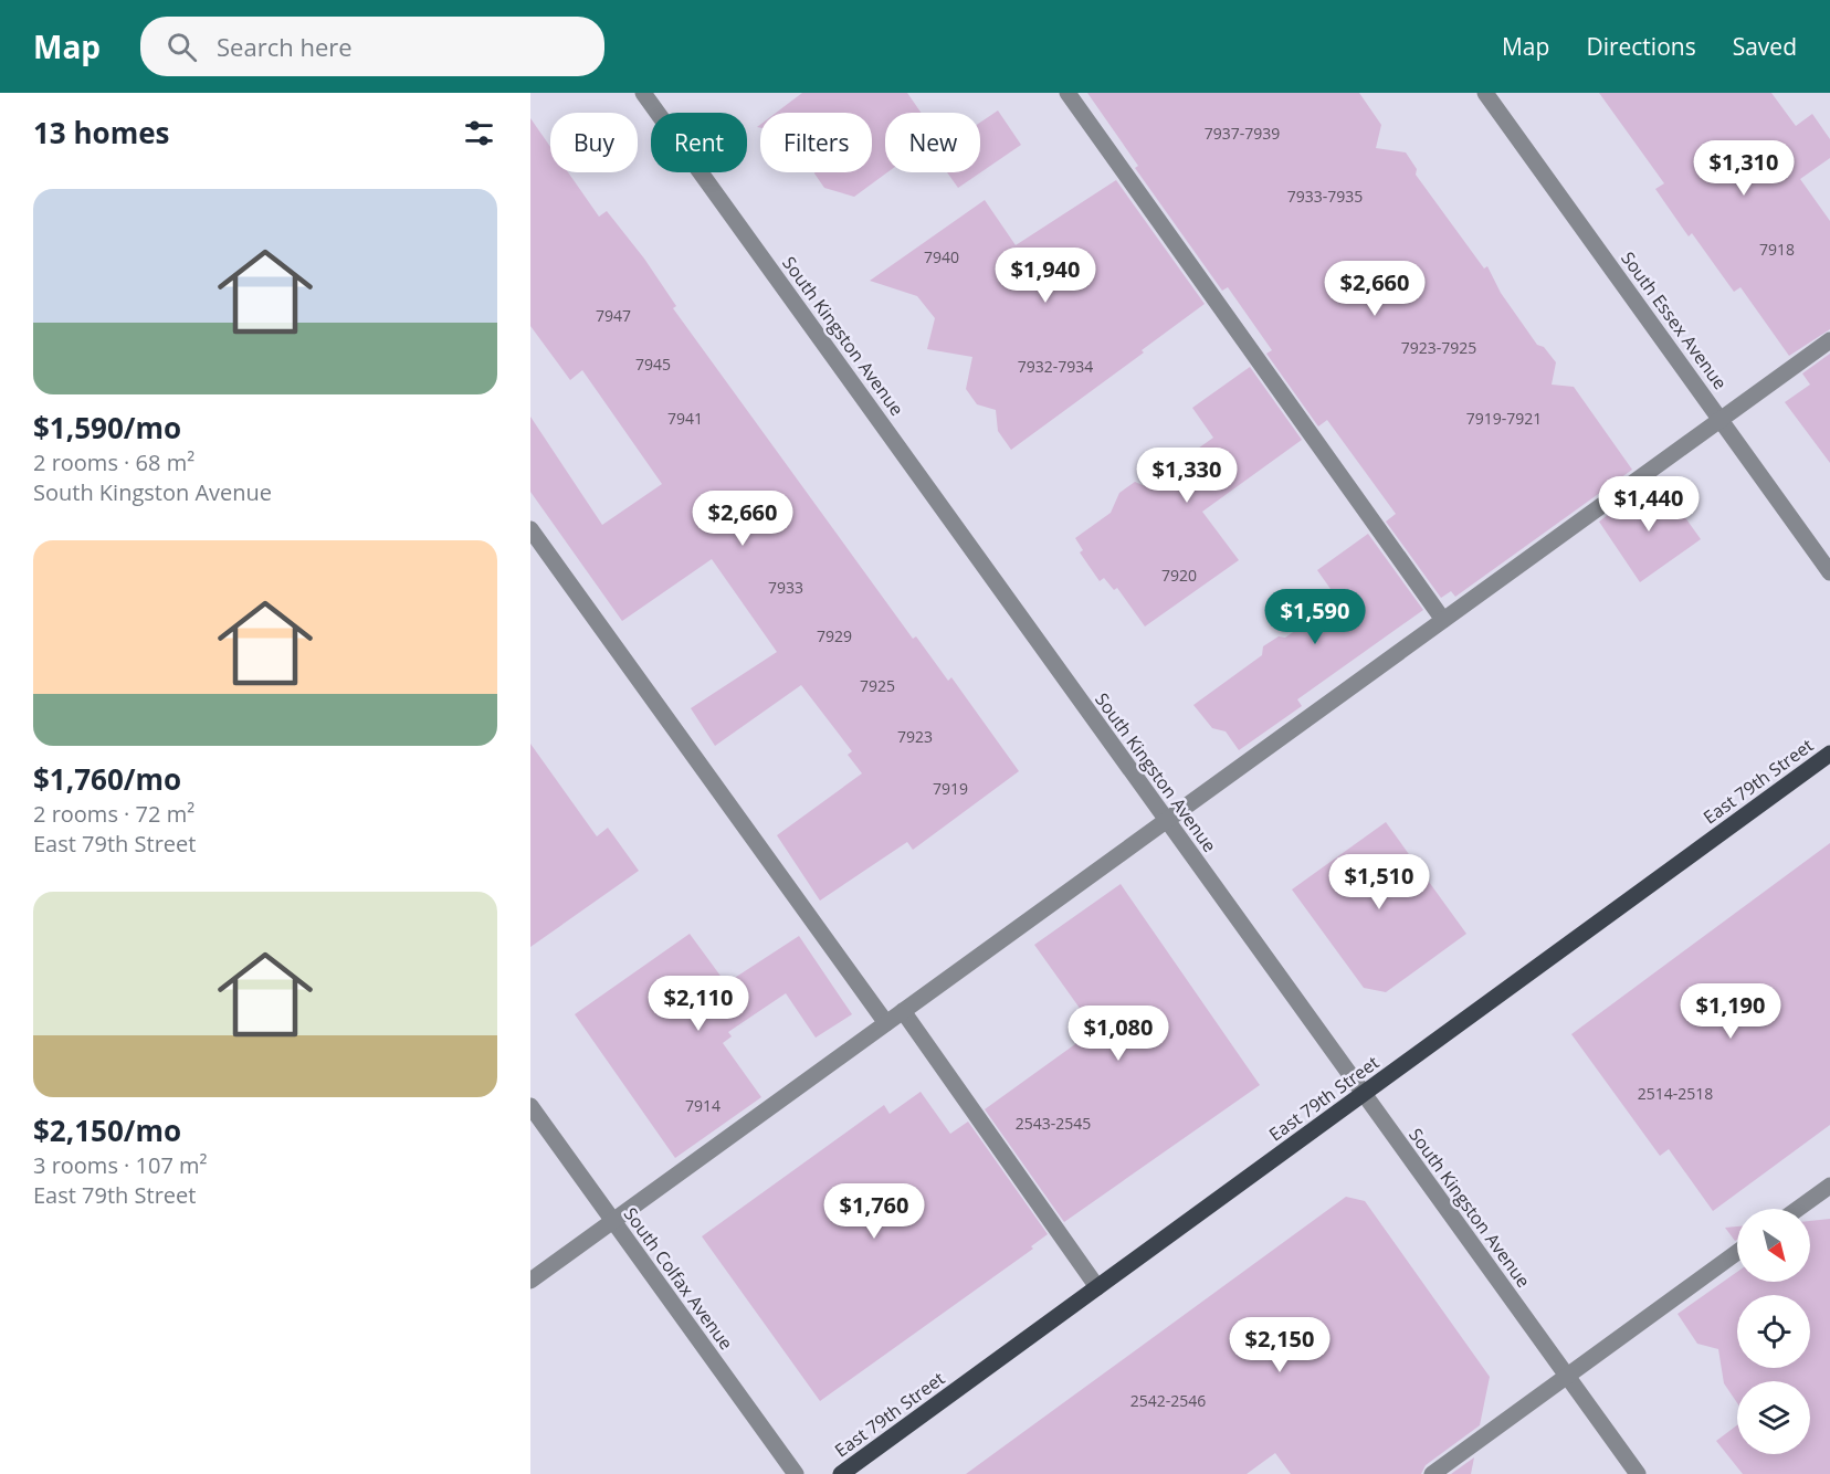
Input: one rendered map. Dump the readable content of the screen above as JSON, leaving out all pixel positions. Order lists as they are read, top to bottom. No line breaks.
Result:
{"streets":{"main road":["East 79th Street"],"street":["South Essex Avenue","South Kingston Avenue","South Colfax Avenue"]},"crossings":[["South Kingston Avenue","East 79th Street"]],"house_numbers":["7937-7939","7933-7935","7918","7940","7947","7923-7925","7945","7932-7934","7941","7919-7921","7920","7933","7929","7925","7923","7919","2514-2518","7914","2543-2545","2542-2546"],"north":"bottom right","page":{"header":"Map","search":"Search here","nav":["Map","Directions","Saved"],"heading":"13 homes","chip":["Buy","Rent","Filters","New"],"price":["$1,310","$1,940","$2,660","$1,330","$1,440","$2,660","$1,590","$1,510","$2,110","$1,190","$1,080","$1,760","$2,150"],"list":[{"name":"$1,590/mo","note":"2 rooms · 68 m² · South Kingston Avenue"},{"name":"$1,760/mo","note":"2 rooms · 72 m² · East 79th Street"},{"name":"$2,150/mo","note":"3 rooms · 107 m² · East 79th Street"}]}}
